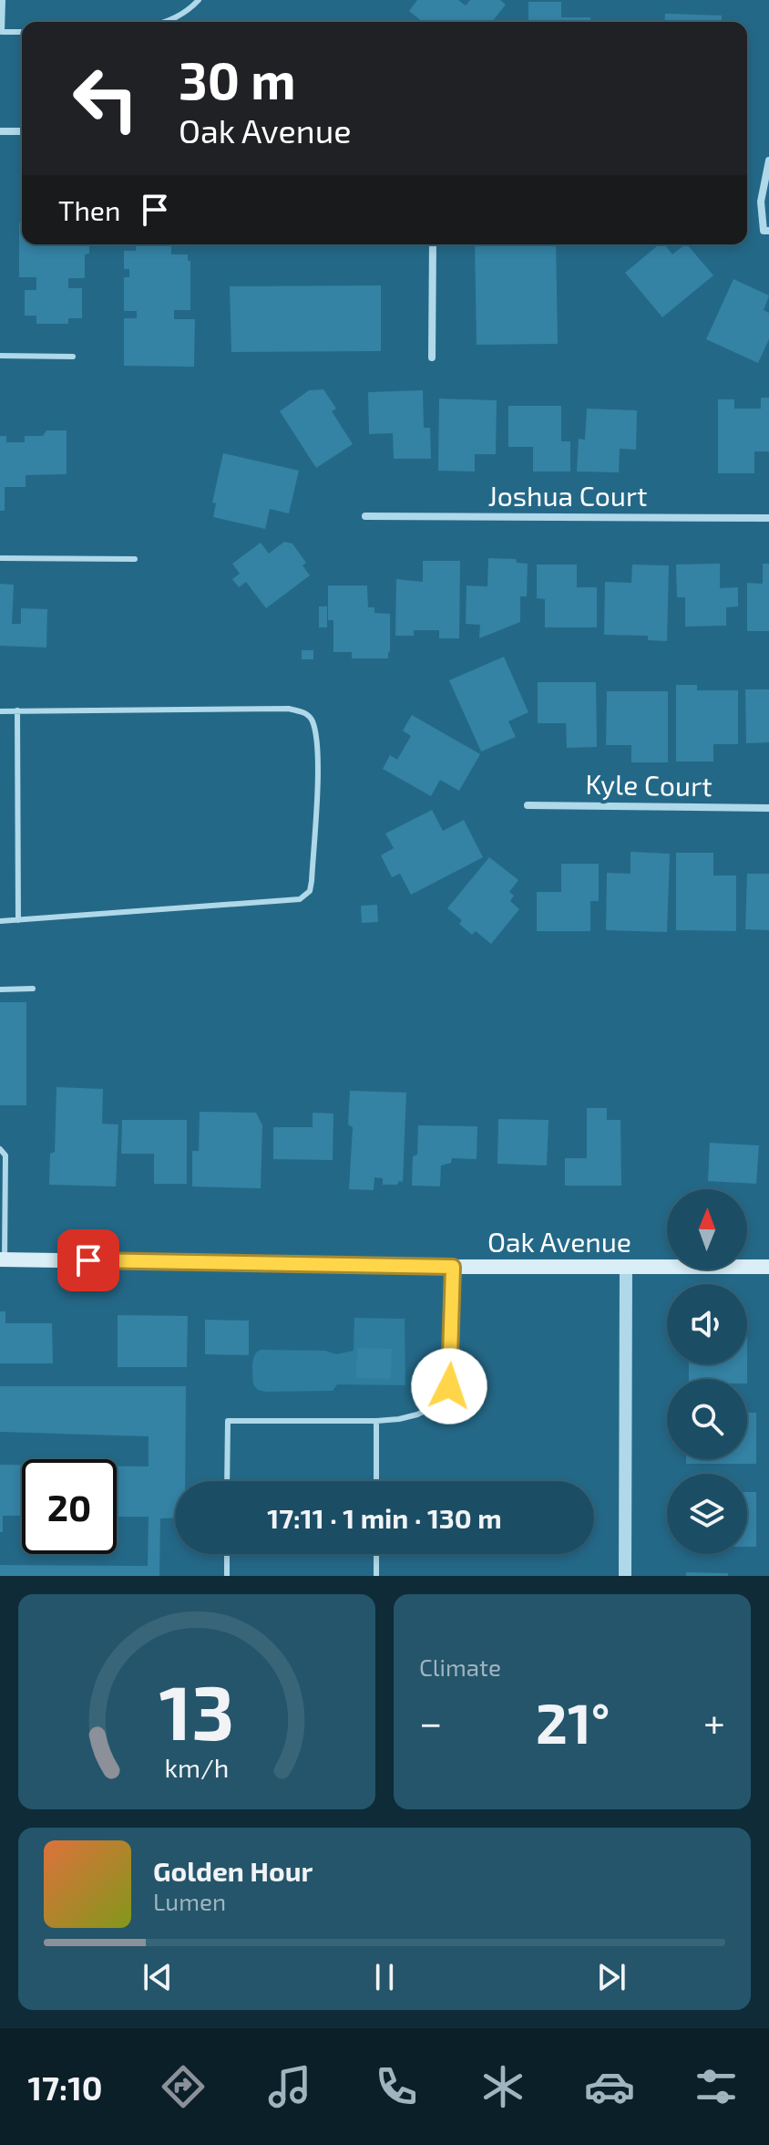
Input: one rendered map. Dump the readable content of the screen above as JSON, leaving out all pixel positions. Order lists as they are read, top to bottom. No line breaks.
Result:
{"streets":{"main road":["Oak Avenue"],"street":["Joshua Court","Kyle Court"]},"north":"top","page":{"turn":["30 m","Oak Avenue"],"then":"Then","limit":"20","trip":"17:11 · 1 min · 130 m","tile":"Climate","heat":["−","21°","+"],"song":["Golden Hour","Lumen"],"tabs":"17:10","gauge":["13","km/h"]}}
